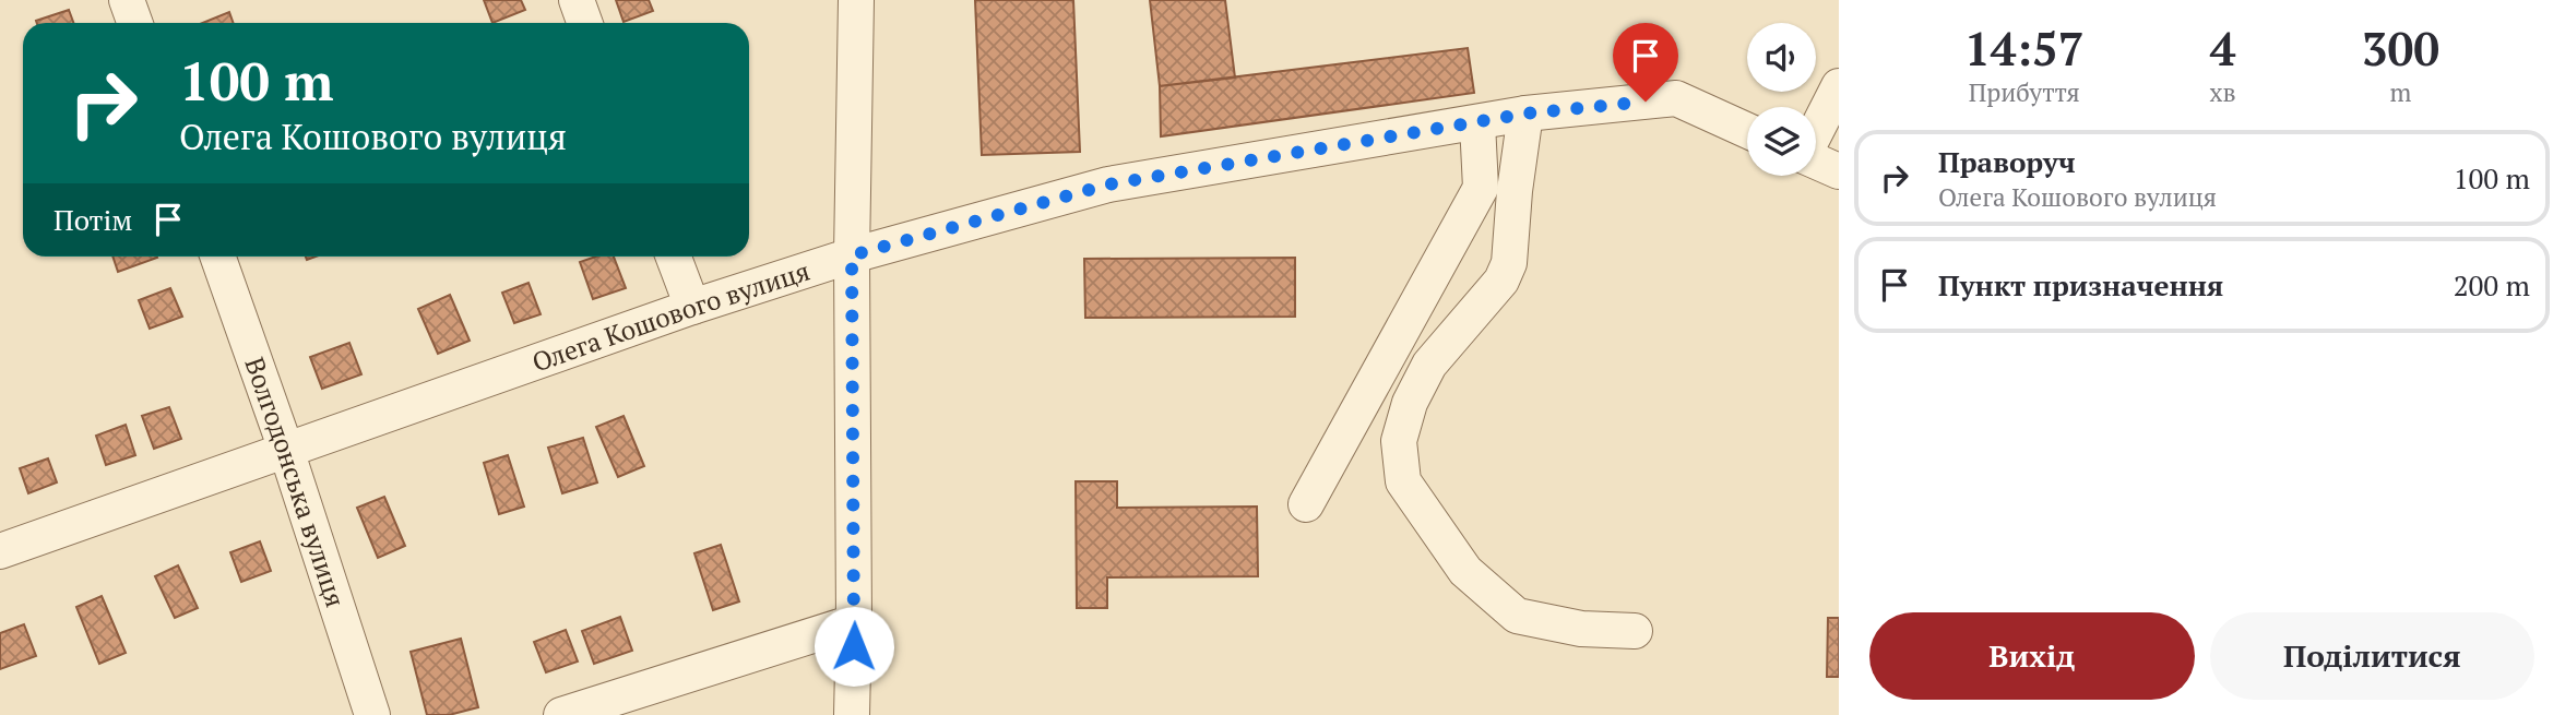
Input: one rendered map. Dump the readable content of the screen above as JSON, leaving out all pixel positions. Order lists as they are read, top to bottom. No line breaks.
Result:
{"streets":{"street":["Олега Кошового вулиця","Волгодонська вулиця"]},"crossings":[["Олега Кошового вулиця","Волгодонська вулиця"]],"page":{"eta":["14:57","Прибуття","4","хв","300","m"],"turn":["100 m","Олега Кошового вулиця"],"list":[{"name":"Праворуч","note":"Олега Кошового вулиця","value":"100 m"},{"name":"Пункт призначення","value":"200 m"}],"then":"Потім","buttons":["Вихід","Поділитися"]}}
